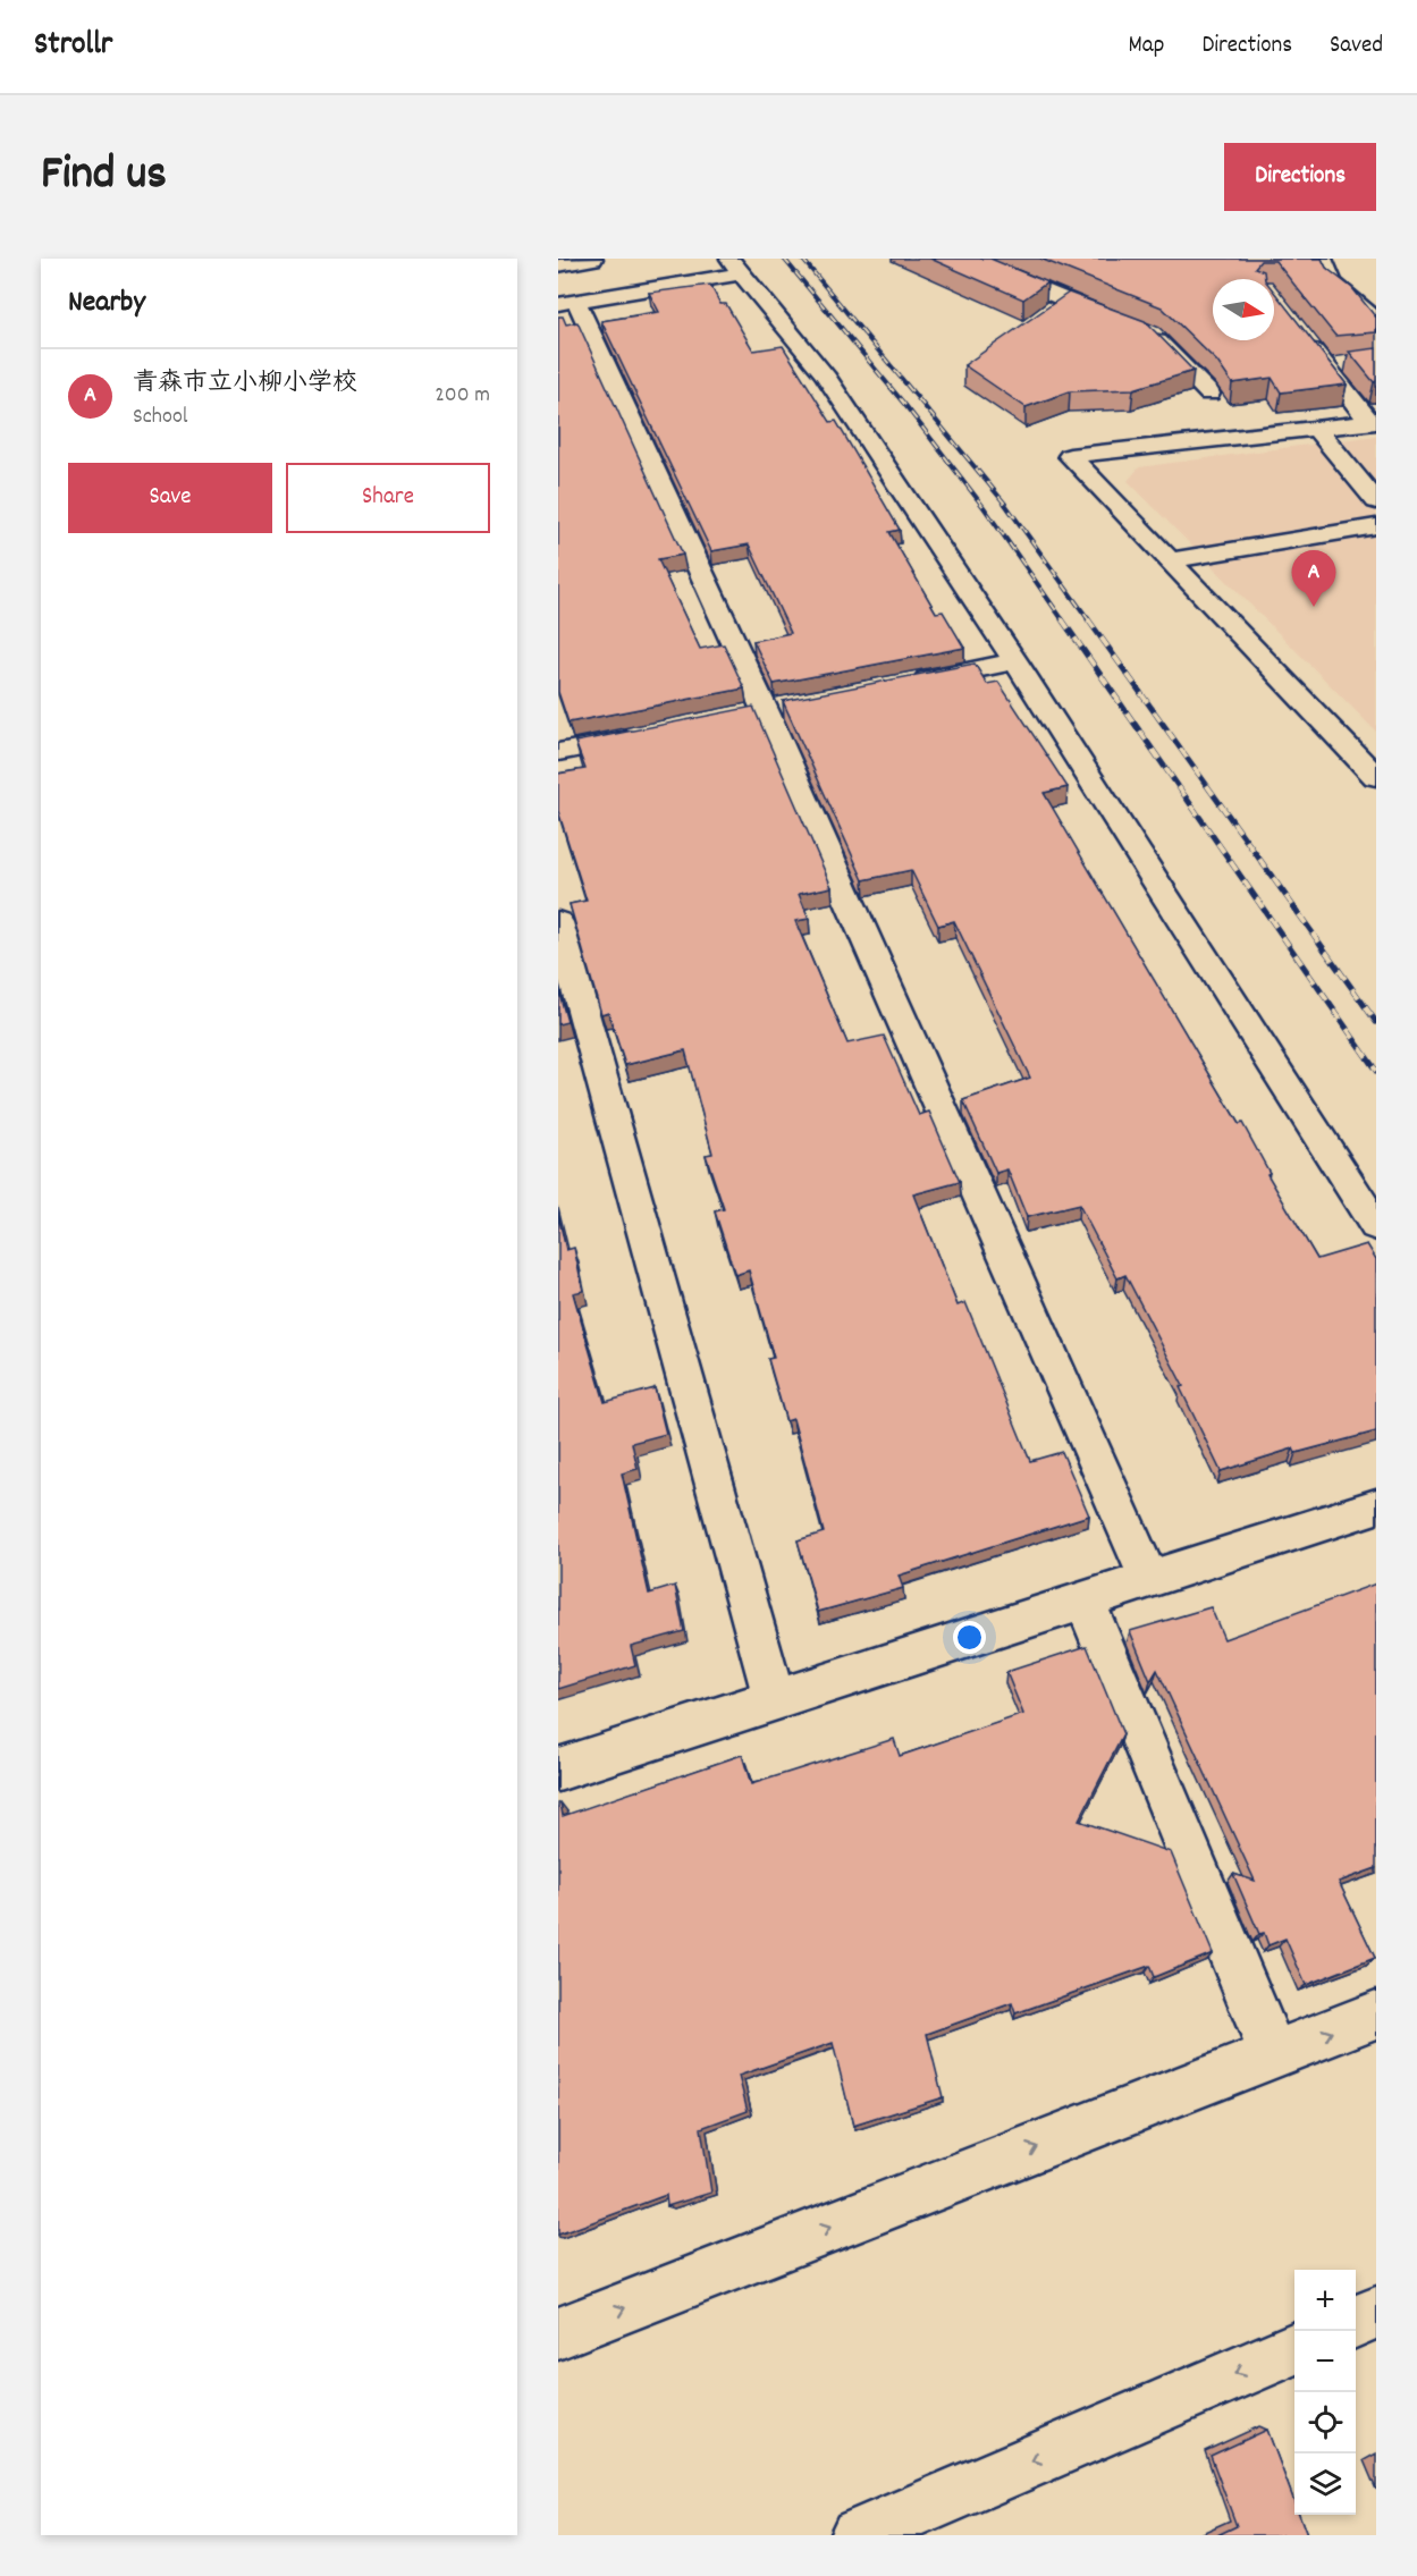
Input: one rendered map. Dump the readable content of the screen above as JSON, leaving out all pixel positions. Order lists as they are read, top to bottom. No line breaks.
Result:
{"north":"right","page":{"header":"Strollr","nav":["Map","Directions","Saved"],"title":"Find us","buttons":["Directions",["Save","Share"]],"heading":"Nearby","list":[{"mark":"A","name":"青森市立小柳小学校","note":"School","value":"200 m"}],"pins":"A","map_buttons":["+","−"]}}
